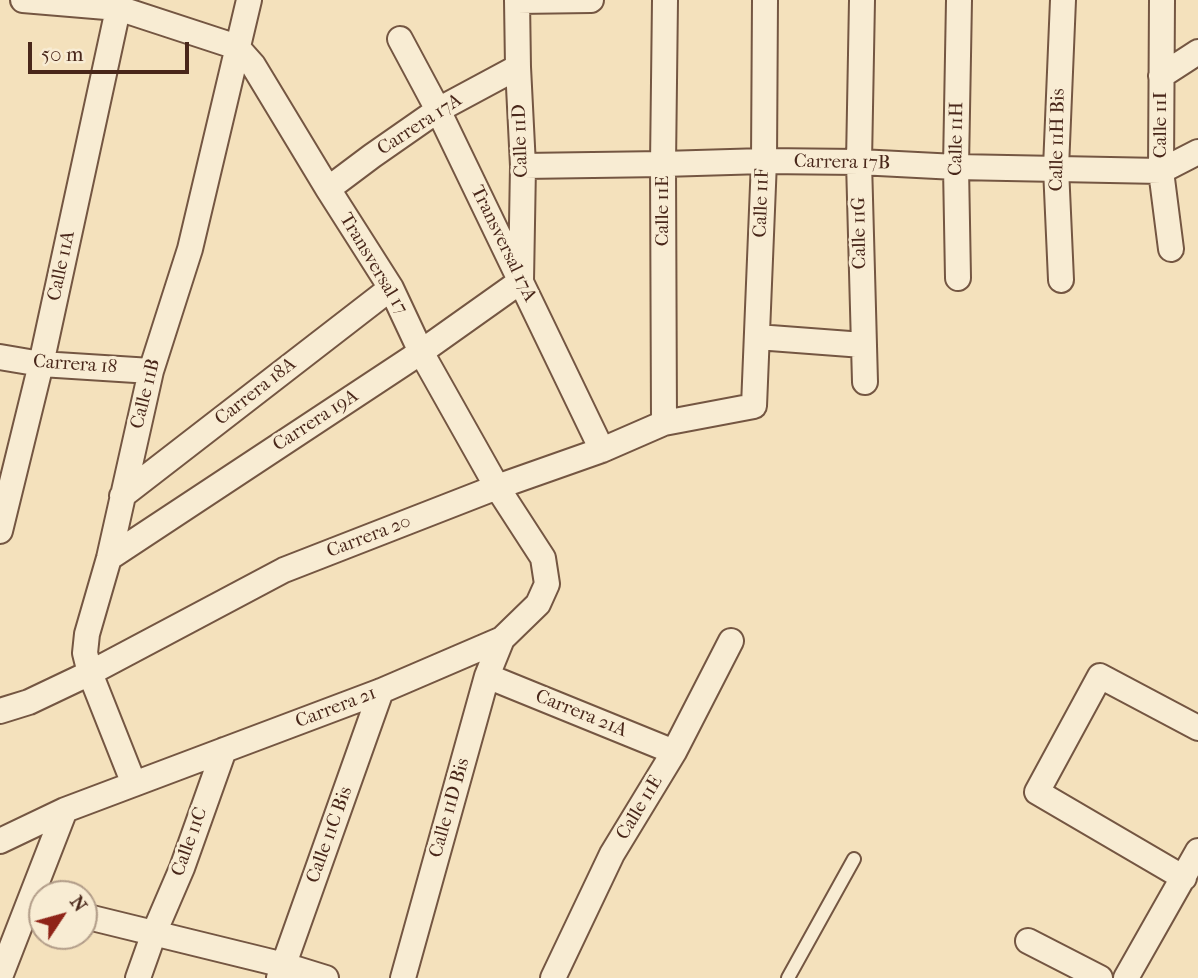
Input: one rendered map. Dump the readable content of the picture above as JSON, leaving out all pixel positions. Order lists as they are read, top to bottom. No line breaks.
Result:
{"streets":{"street":["Carrera 17A","Calle 11I","Calle 11H","Calle 11H Bis","Calle 11D","Carrera 17B","Calle 11F","Calle 11E","Calle 11G","Transversal 17A","Transversal 17","Calle 11A","Carrera 18","Carrera 18A","Calle 11B","Carrera 19A","Carrera 20","Carrera 21","Carrera 21A","Calle 11D Bis","Calle 11C Bis","Calle 11C"]},"crossings":[["Carrera 17A","Calle 11D"],["Carrera 17A","Transversal 17A"],["Carrera 17A","Transversal 17"],["Calle 11I","Carrera 17B"],["Calle 11H","Carrera 17B"],["Calle 11H Bis","Carrera 17B"],["Calle 11D","Carrera 17B"],["Calle 11D","Transversal 17A"],["Calle 11D","Carrera 19A"],["Carrera 17B","Calle 11F"],["Carrera 17B","Calle 11E"],["Carrera 17B","Calle 11G"],["Calle 11F","Carrera 20"],["Calle 11E","Carrera 20"],["Calle 11E","Carrera 21A"],["Transversal 17A","Carrera 19A"],["Transversal 17A","Carrera 20"],["Transversal 17","Carrera 18A"],["Transversal 17","Calle 11B"],["Transversal 17","Carrera 19A"],["Transversal 17","Carrera 20"],["Transversal 17","Carrera 21"],["Calle 11A","Carrera 18"],["Carrera 18","Calle 11B"],["Carrera 18A","Calle 11B"],["Calle 11B","Carrera 19A"],["Calle 11B","Carrera 20"],["Calle 11B","Carrera 21"],["Carrera 20","Carrera 21"],["Carrera 21","Calle 11D Bis"],["Carrera 21","Calle 11C Bis"],["Carrera 21","Calle 11C"],["Carrera 21A","Calle 11D Bis"]],"scale_bar":"50 m","north":"top right"}
